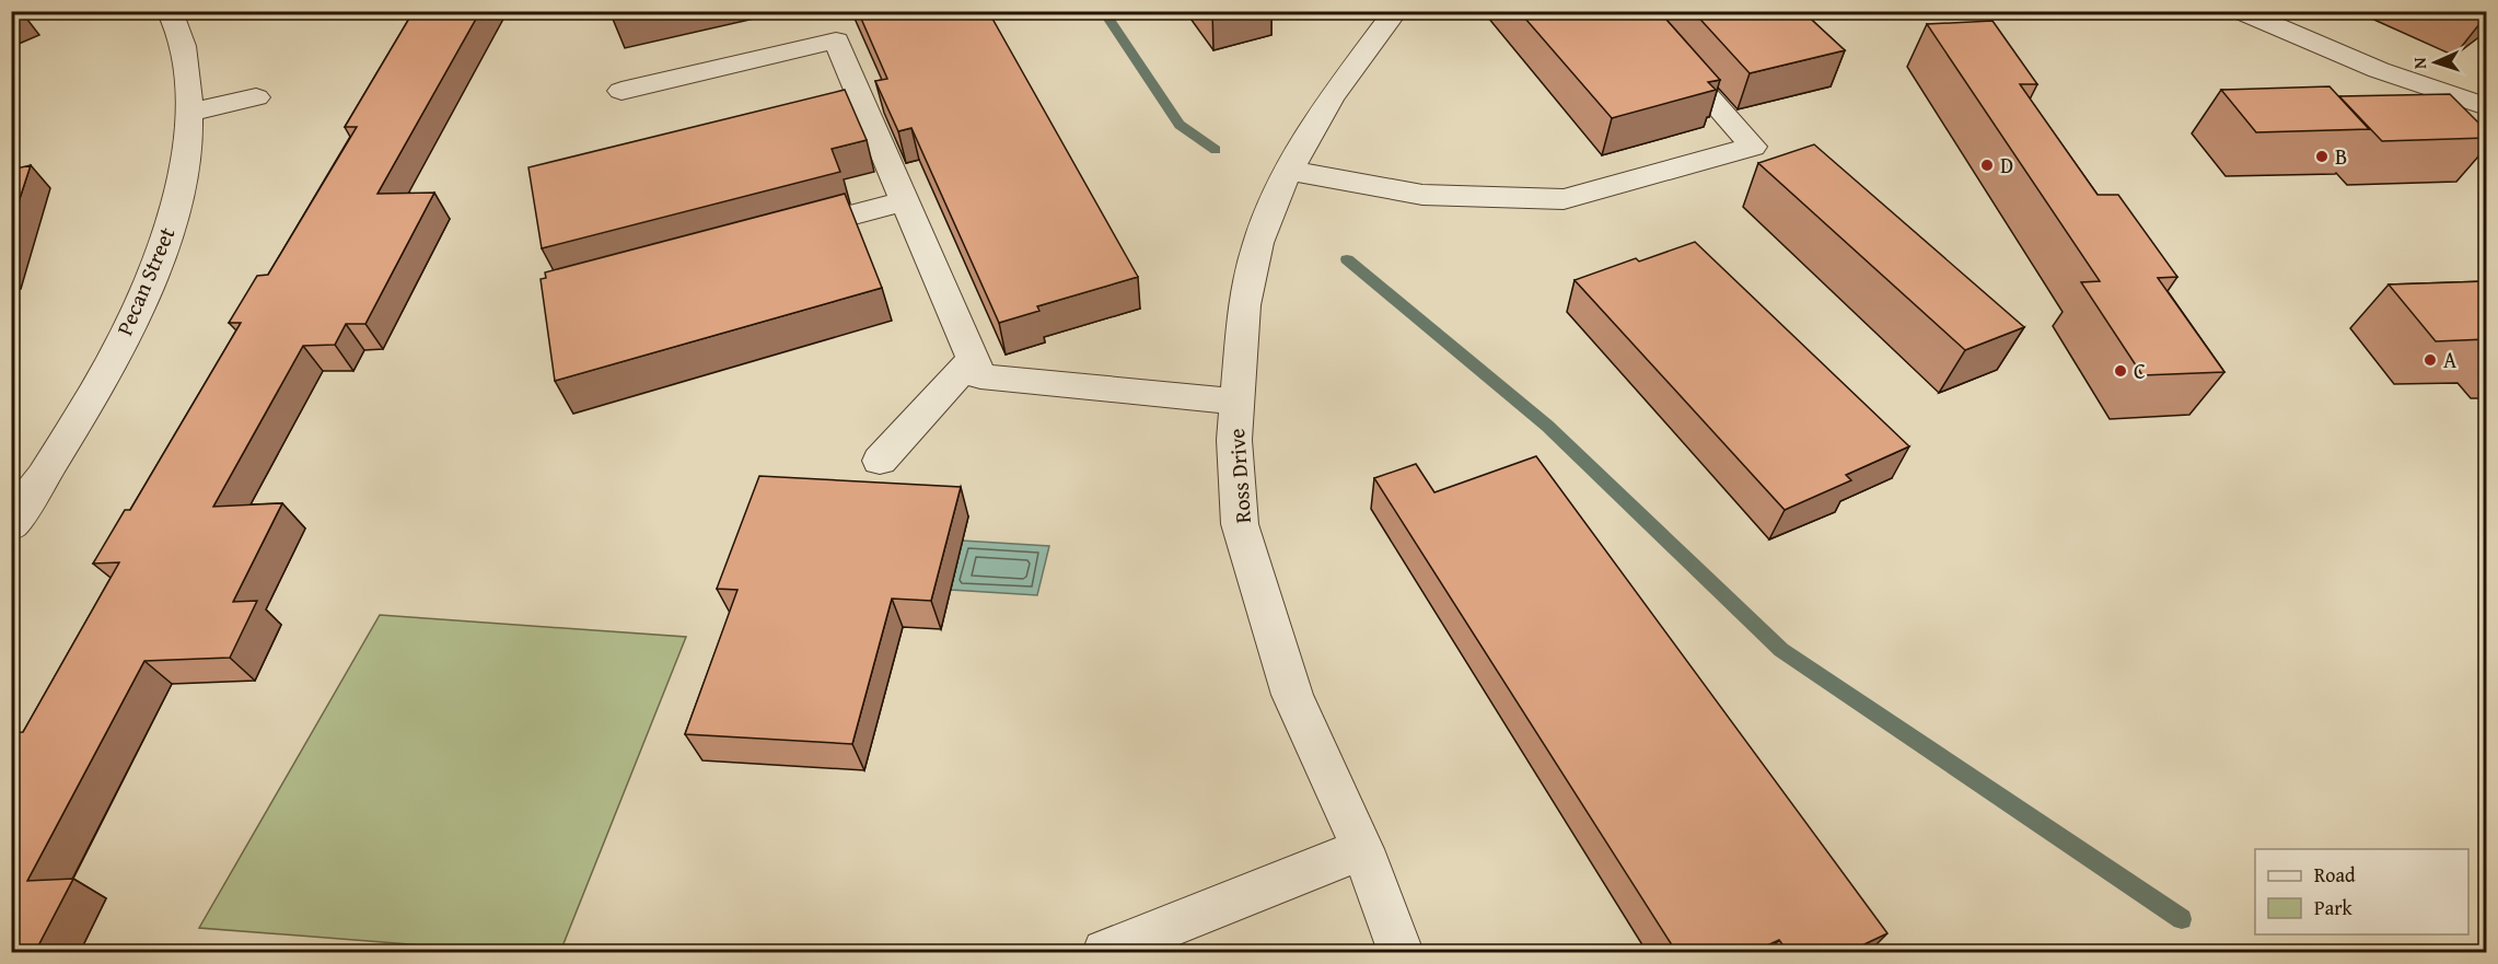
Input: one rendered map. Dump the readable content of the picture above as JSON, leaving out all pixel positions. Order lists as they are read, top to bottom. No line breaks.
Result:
{"streets":{"street":["Pecan Street","Ross Drive"]},"places":["B","D","A","C"],"legend":["Road","Park"],"north":"left"}
